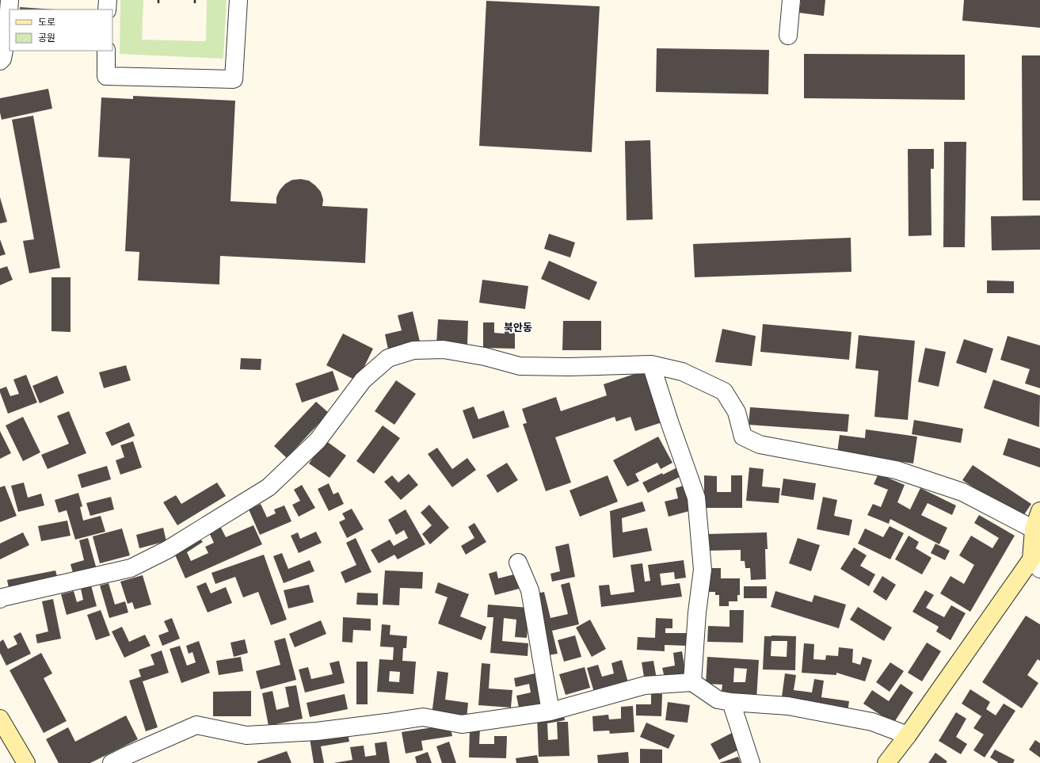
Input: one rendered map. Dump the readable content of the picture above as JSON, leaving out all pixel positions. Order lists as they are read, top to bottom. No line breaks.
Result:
{"districts":["북안동"],"legend":["도로","공원"]}
